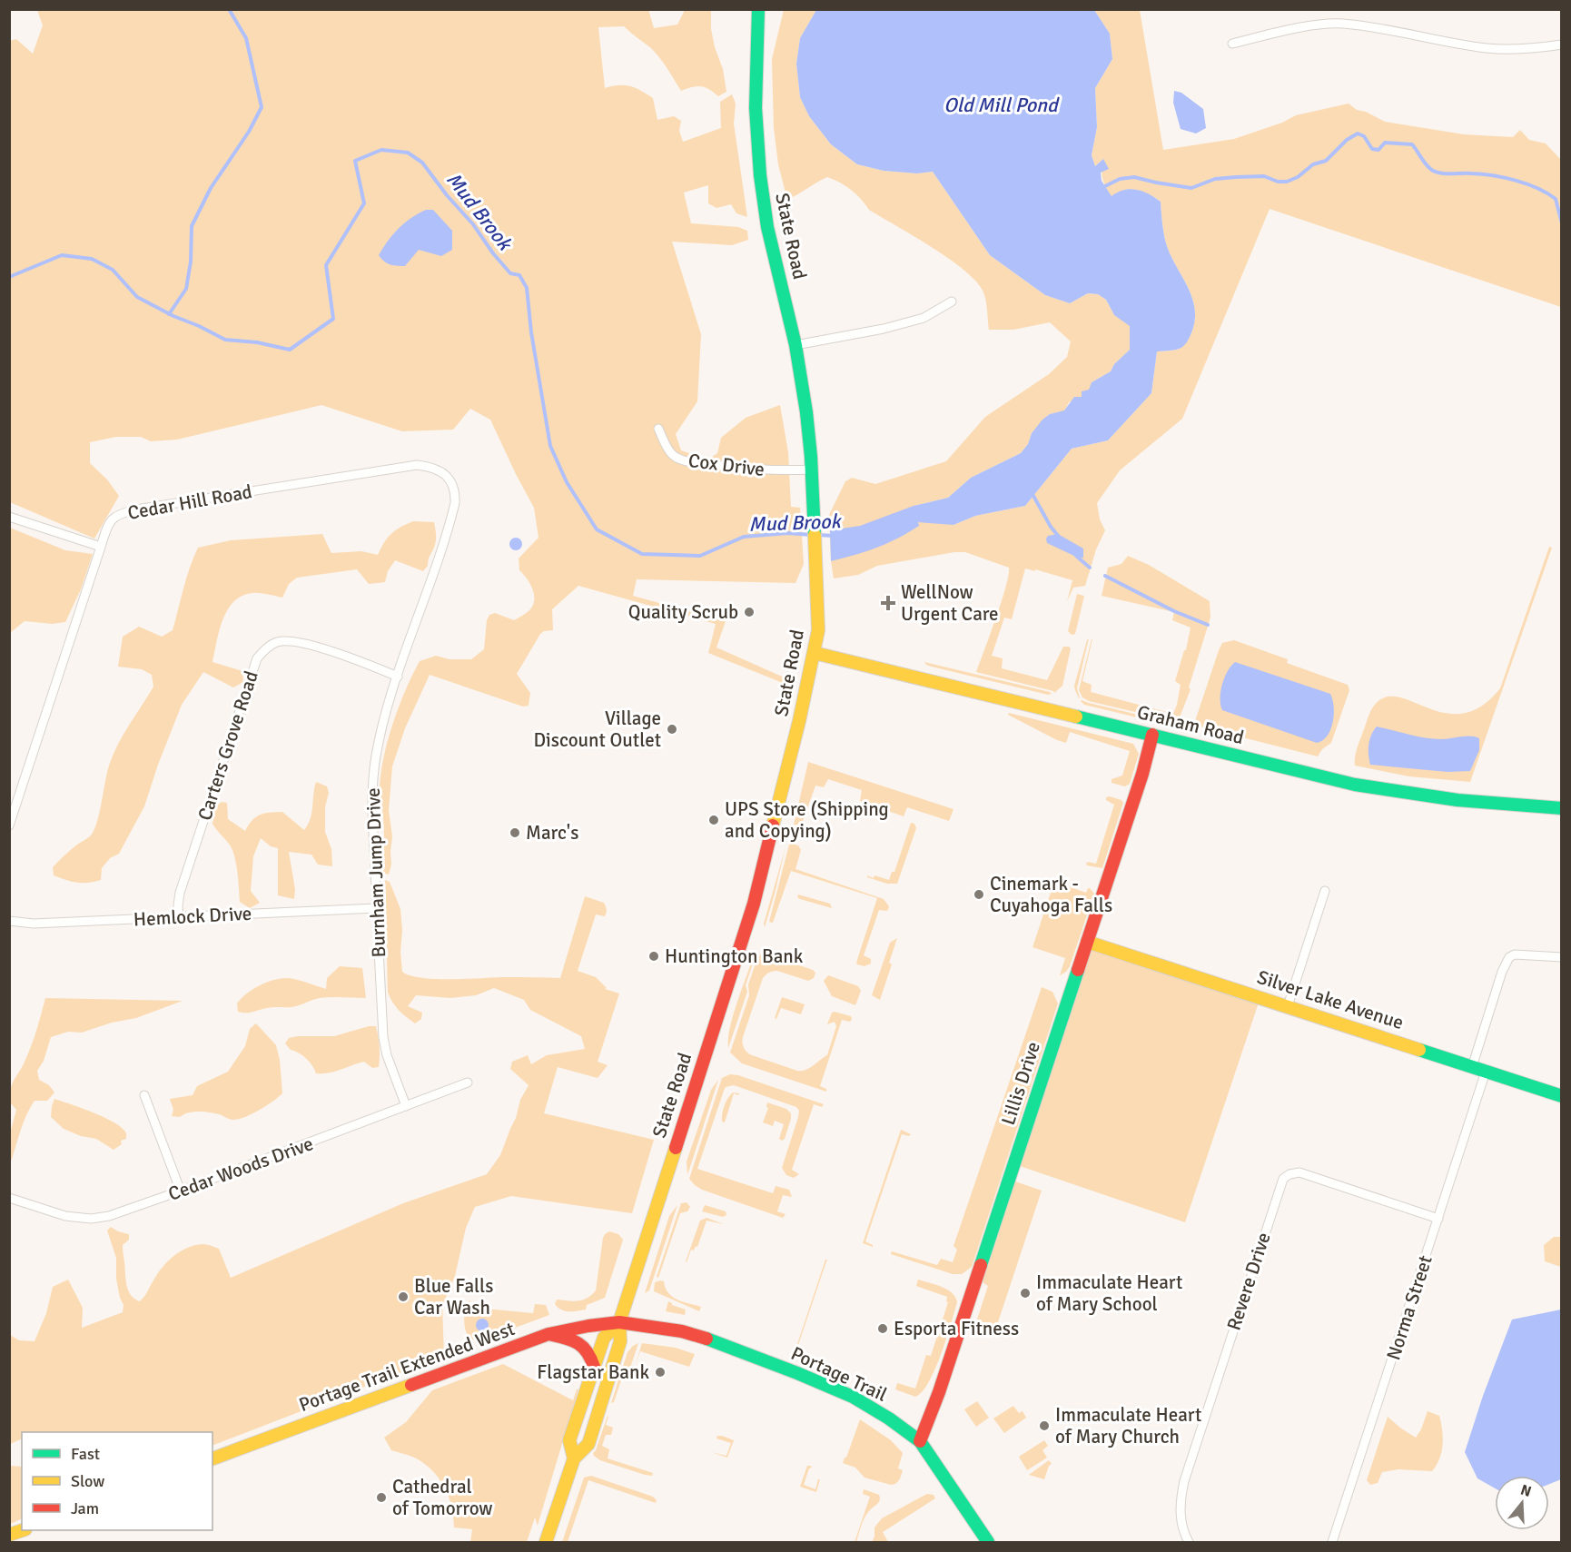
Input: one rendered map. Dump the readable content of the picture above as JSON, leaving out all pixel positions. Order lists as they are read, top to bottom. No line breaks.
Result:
{"streets":{"main road":["State Road","Graham Road","Silver Lake Avenue","Lillis Drive","Portage Trail Extended West","Portage Trail"],"street":["Cox Drive","Cedar Hill Road","Carters Grove Road","Burnham Jump Drive","Hemlock Drive","Cedar Woods Drive","Revere Drive","Norma Street"]},"crossings":[["State Road","Cox Drive"],["State Road","Graham Road"],["State Road","Portage Trail Extended West"],["State Road","Portage Trail"],["Cedar Hill Road","Burnham Jump Drive"],["Graham Road","Lillis Drive"],["Carters Grove Road","Burnham Jump Drive"],["Carters Grove Road","Hemlock Drive"],["Burnham Jump Drive","Hemlock Drive"],["Burnham Jump Drive","Cedar Woods Drive"],["Silver Lake Avenue","Lillis Drive"],["Silver Lake Avenue","Norma Street"],["Lillis Drive","Portage Trail"],["Revere Drive","Norma Street"],["Portage Trail Extended West","Portage Trail"]],"water":["Old Mill Pond","Mud Brook"],"places":{"health":["WellNow Urgent Care"],"other":["Quality Scrub","Village Discount Outlet","UPS Store (Shipping and Copying)","Marc's","Cinemark - Cuyahoga Falls","Huntington Bank","Immaculate Heart of Mary School","Blue Falls Car Wash","Esporta Fitness","Flagstar Bank","Immaculate Heart of Mary Church","Cathedral of Tomorrow"]},"legend":["Fast","Slow","Jam"],"north":"top"}
